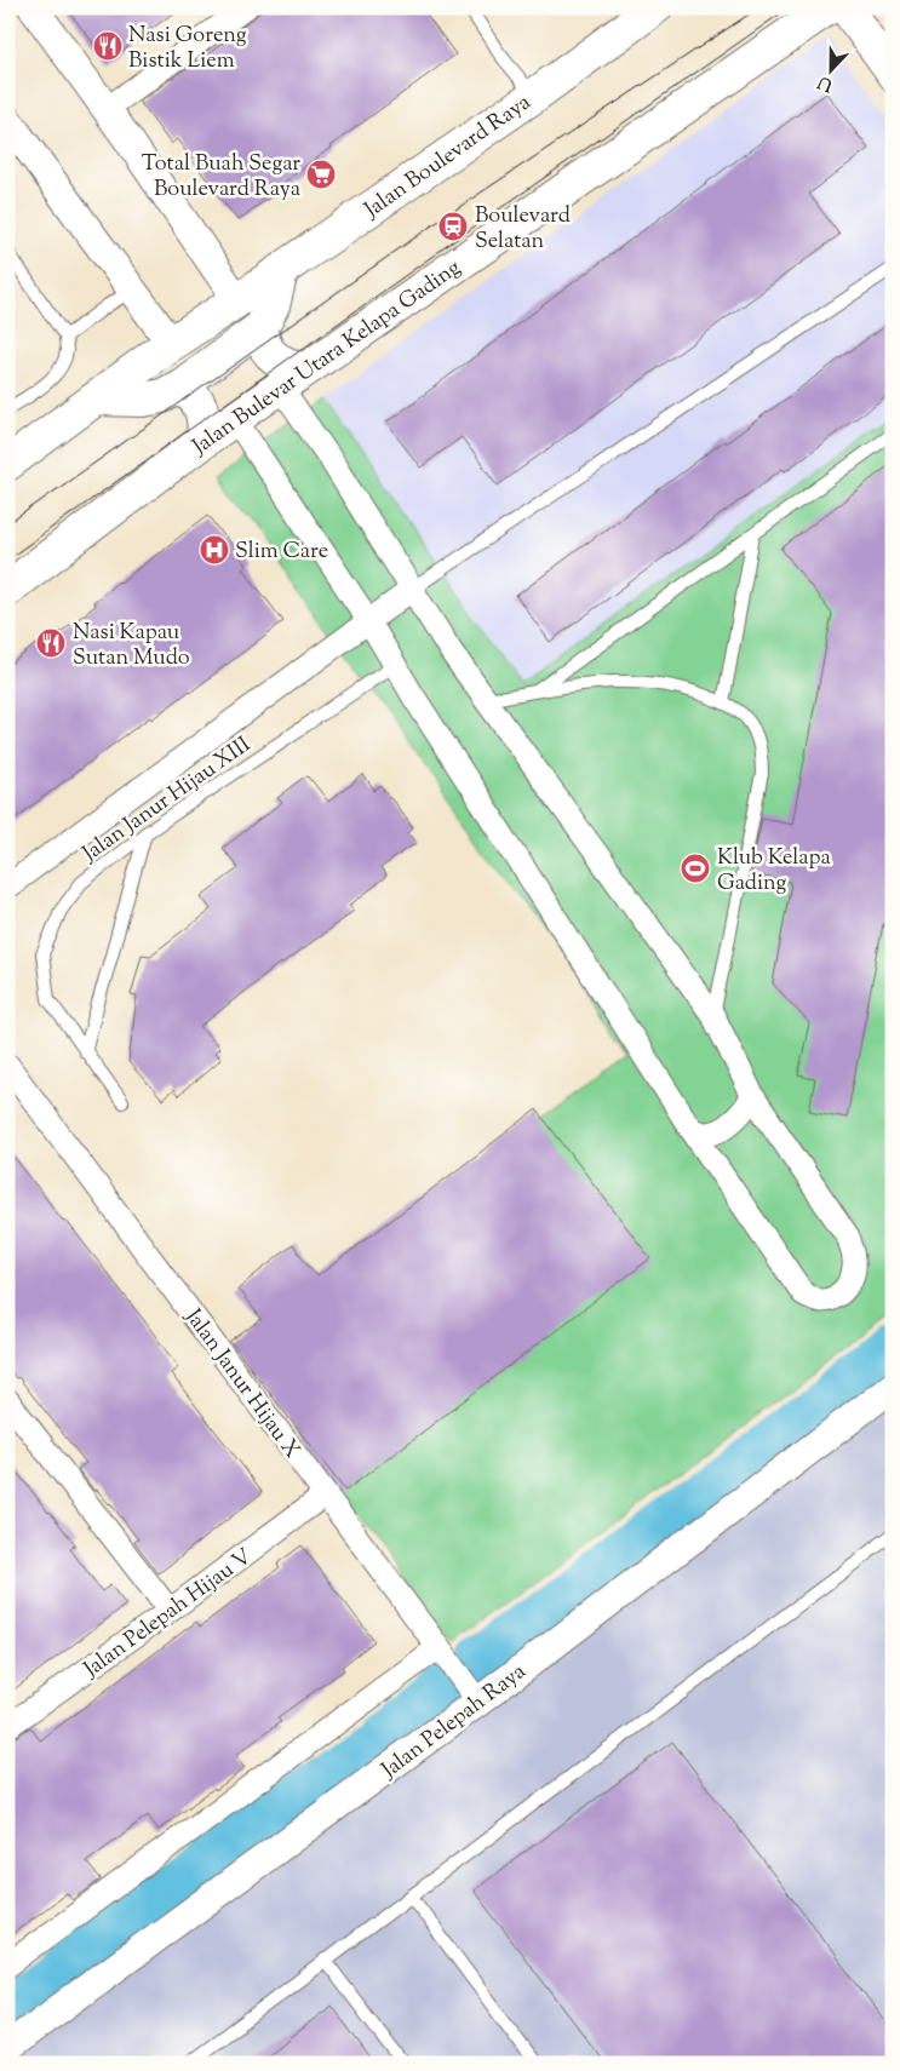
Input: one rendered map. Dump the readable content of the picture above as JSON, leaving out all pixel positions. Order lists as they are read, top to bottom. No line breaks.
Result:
{"streets":{"main road":["Jalan Boulevard Raya","Jalan Bulevar Utara Kelapa Gading"],"street":["Jalan Janur Hijau X","Jalan Pelepah Hijau V","Jalan Pelepah Raya"],"lane":["Jalan Janur Hijau XIII"]},"crossings":[["Jalan Janur Hijau X","Jalan Pelepah Hijau V"],["Jalan Janur Hijau X","Jalan Pelepah Raya"]],"places":{"restaurant":["Nasi Goreng Bistik Liem","Nasi Kapau Sutan Mudo"],"supermarket":["Total Buah Segar Boulevard Raya"],"station":["Boulevard Selatan"],"hospital":["Slim Care"],"sports":["Klub Kelapa Gading"]},"north":"bottom"}
